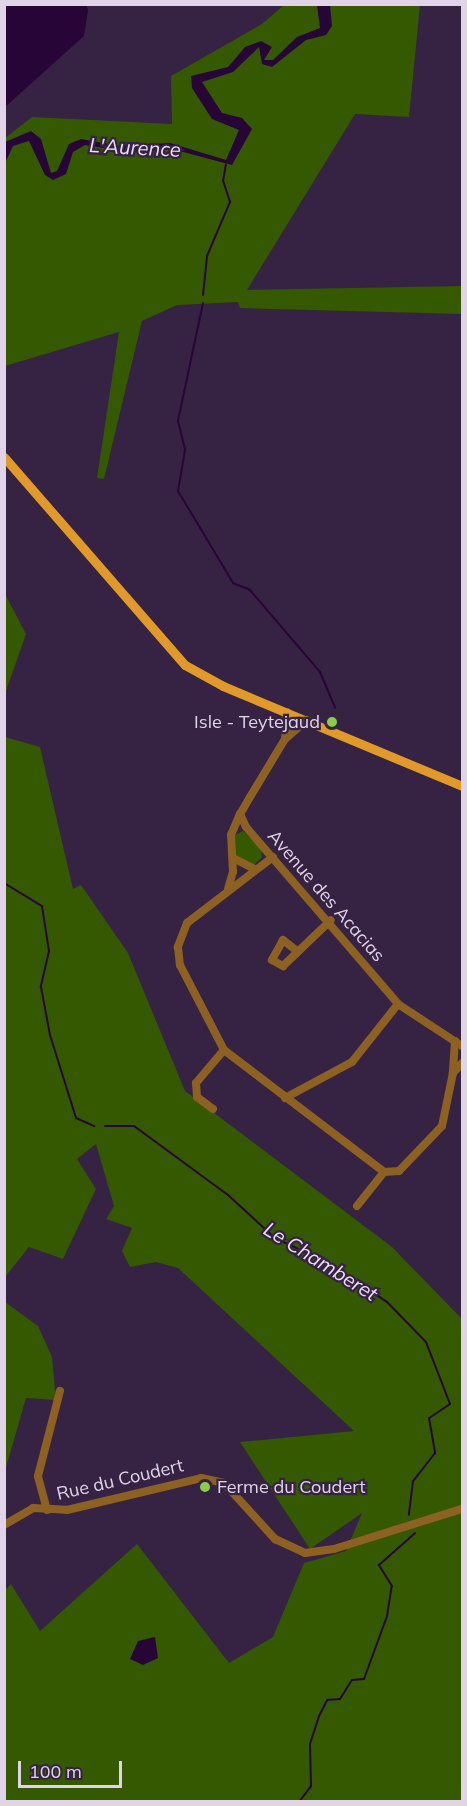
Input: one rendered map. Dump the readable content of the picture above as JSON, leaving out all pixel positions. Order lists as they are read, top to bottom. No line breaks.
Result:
{"streets":{"street":["Avenue des Acacias","Rue du Coudert"]},"water":["L'Aurence","Le Chamberet"],"places":["Isle - Teytejaud","Ferme du Coudert"],"scale_bar":"100 m"}
